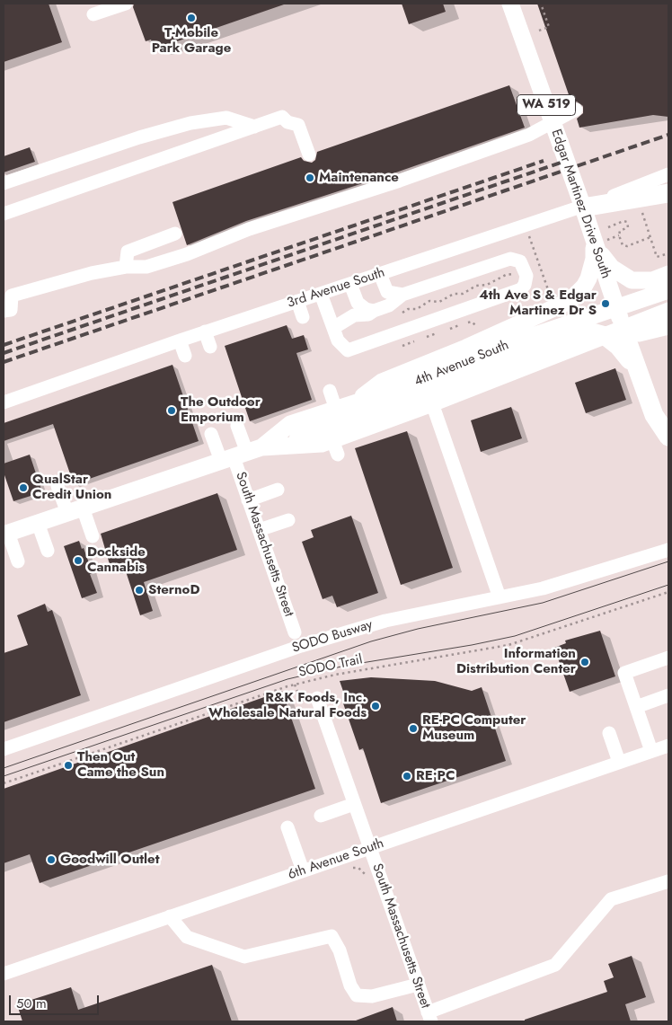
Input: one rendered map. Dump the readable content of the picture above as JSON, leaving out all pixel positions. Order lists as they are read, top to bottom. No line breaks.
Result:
{"streets":{"main road":["WA 519","Edgar Martinez Drive South","4th Avenue South"],"street":["3rd Avenue South","South Massachusetts Street","SODO Busway","6th Avenue South"],"path":["SODO Trail"]},"crossings":[["4th Avenue South","South Massachusetts Street"],["South Massachusetts Street","6th Avenue South"]],"places":["T-Mobile Park Garage","Maintenance","4th Ave S & Edgar Martinez Dr S","The Outdoor Emporium","QualStar Credit Union","Dockside Cannabis","SternoD","Information Distribution Center","R&K Foods, Inc. Wholesale Natural Foods","RE-PC Computer Museum","Then Out Came the Sun","RE∙PC","Goodwill Outlet"],"scale_bar":"50 m"}
